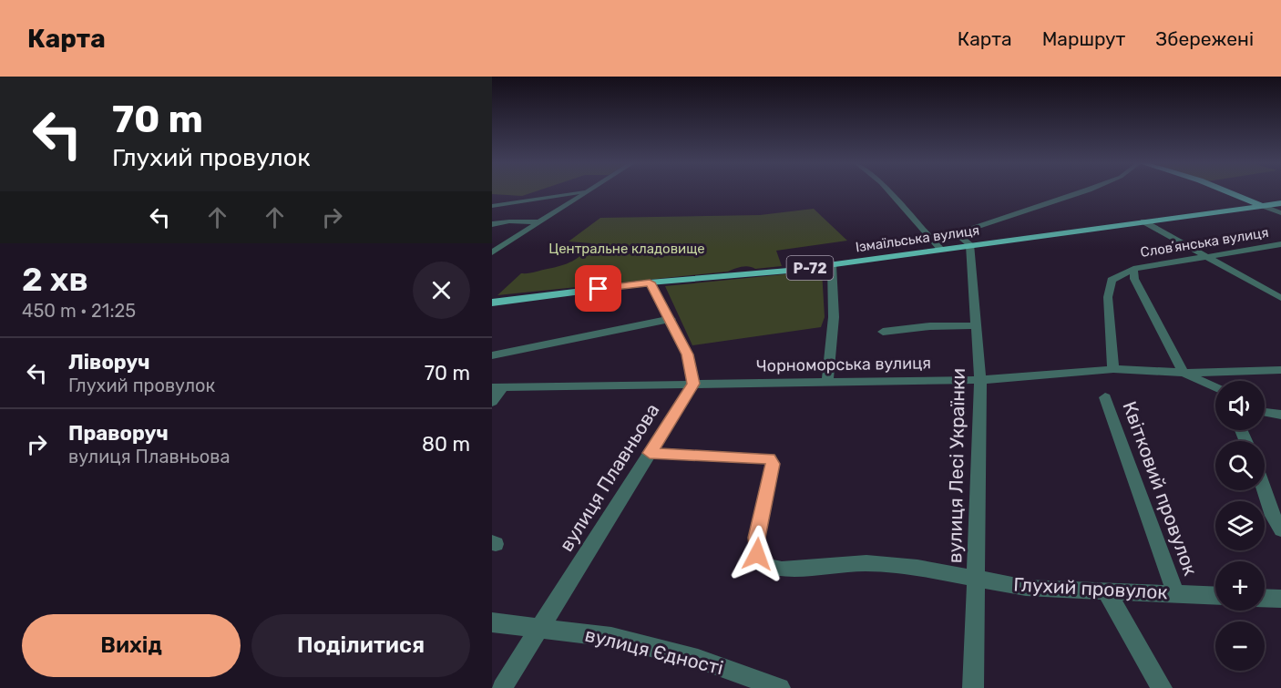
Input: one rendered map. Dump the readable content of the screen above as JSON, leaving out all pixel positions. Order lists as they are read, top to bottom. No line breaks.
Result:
{"streets":{"main road":["Ізмаїльська вулиця","Р-72"],"street":["Словʼянська вулиця","Чорноморська вулиця","вулиця Лесі Українки","вулиця Плавньова","Квітковий провулок","Глухий провулок","вулиця Єдності"]},"crossings":[["Ізмаїльська вулиця","вулиця Лесі Українки"],["Чорноморська вулиця","вулиця Лесі Українки"],["Чорноморська вулиця","вулиця Плавньова"],["вулиця Лесі Українки","Глухий провулок"],["вулиця Плавньова","Глухий провулок"],["вулиця Плавньова","вулиця Єдності"],["Квітковий провулок","Глухий провулок"]],"parks":["Центральне кладовище"],"page":{"header":"Карта","nav":["Карта","Маршрут","Збережені"],"turn":["70 m","Глухий провулок"],"heading":["2 хв","450 m · 21:25"],"list":[{"name":"Ліворуч","note":"Глухий провулок","value":"70 m"},{"name":"Праворуч","note":"вулиця Плавньова","value":"80 m"}],"map_buttons":["+","−"],"buttons":["Вихід","Поділитися"]}}
